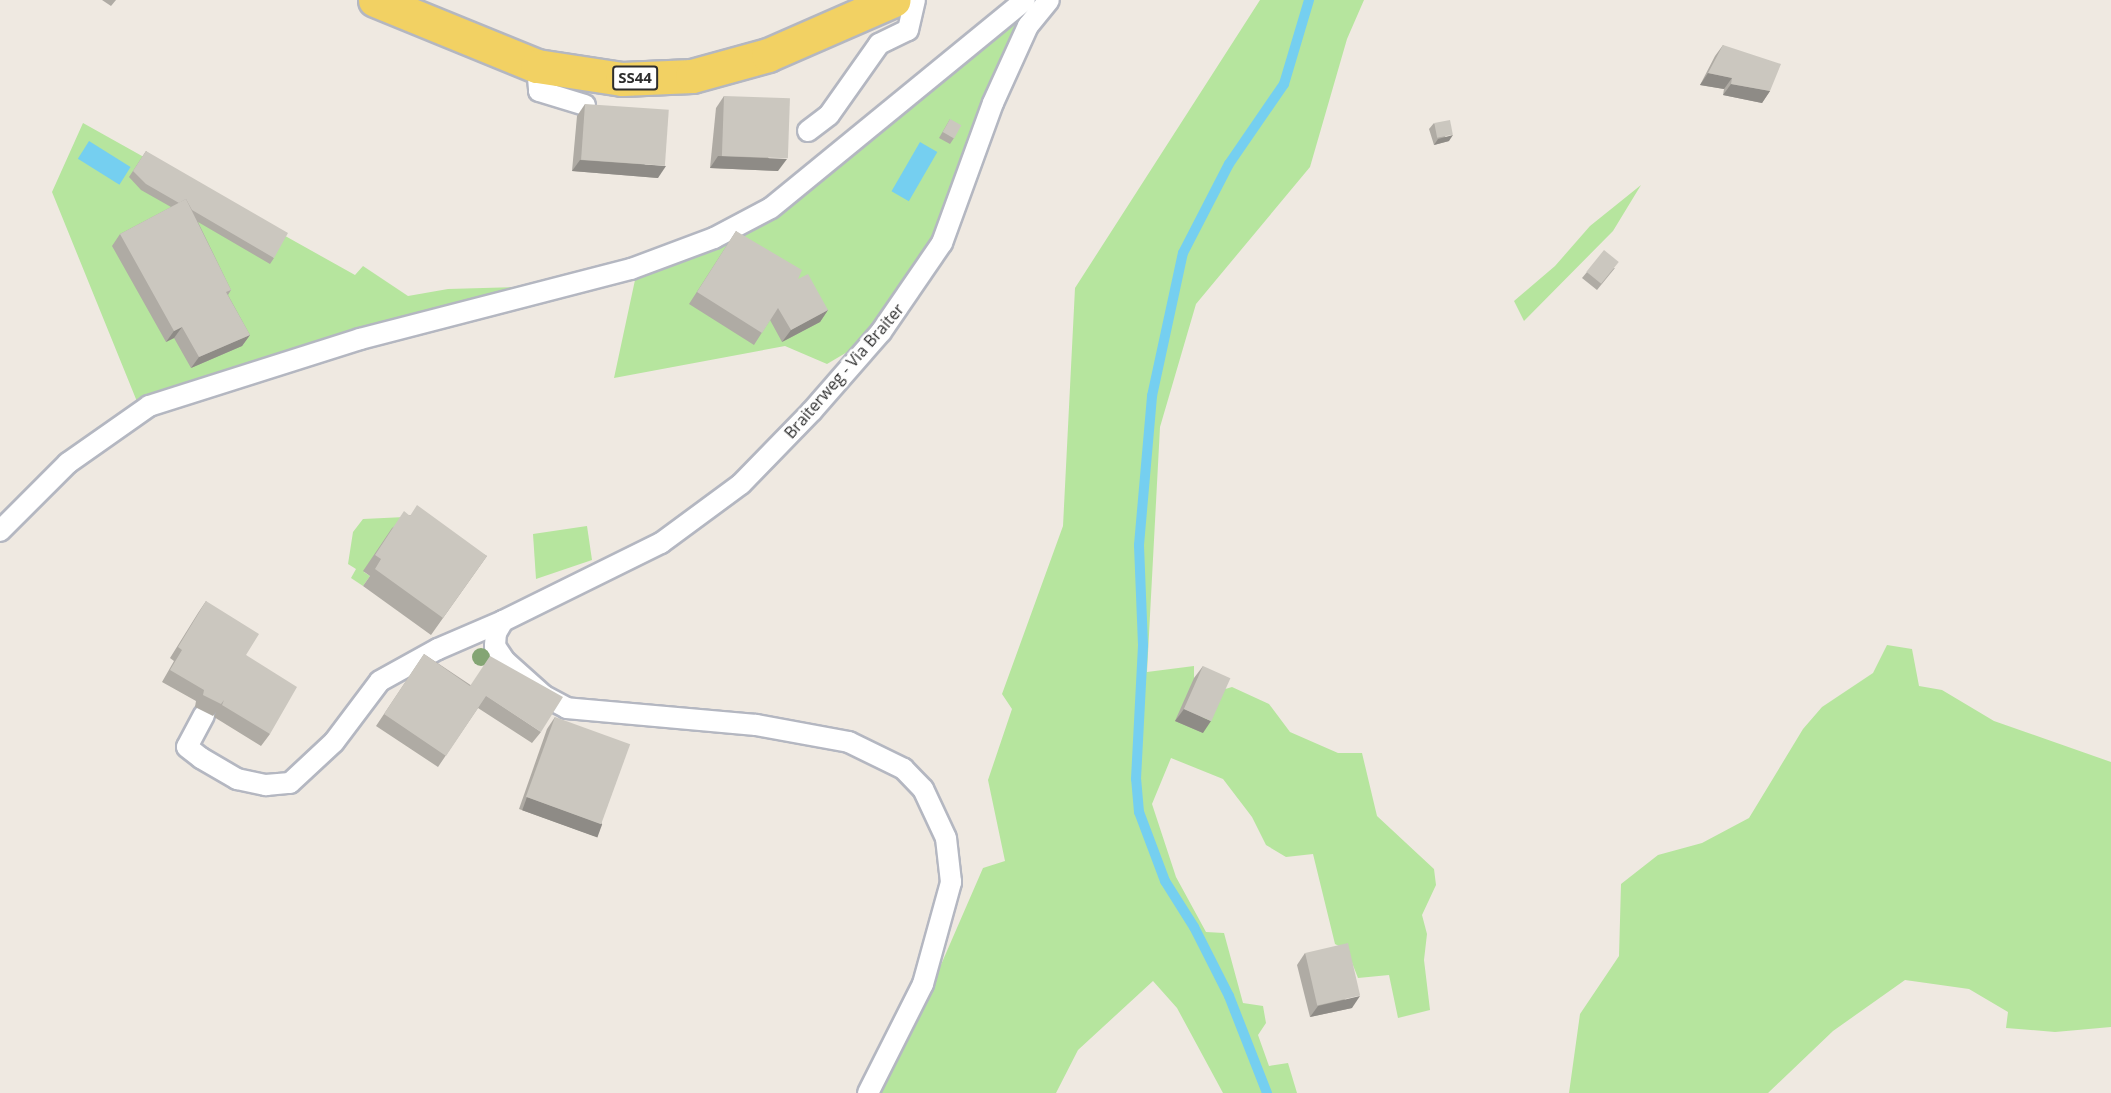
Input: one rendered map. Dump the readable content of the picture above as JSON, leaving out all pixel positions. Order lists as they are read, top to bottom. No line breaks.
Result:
{"streets":{"main road":["SS44"],"lane":["Braiterweg - Via Braiter"]}}
